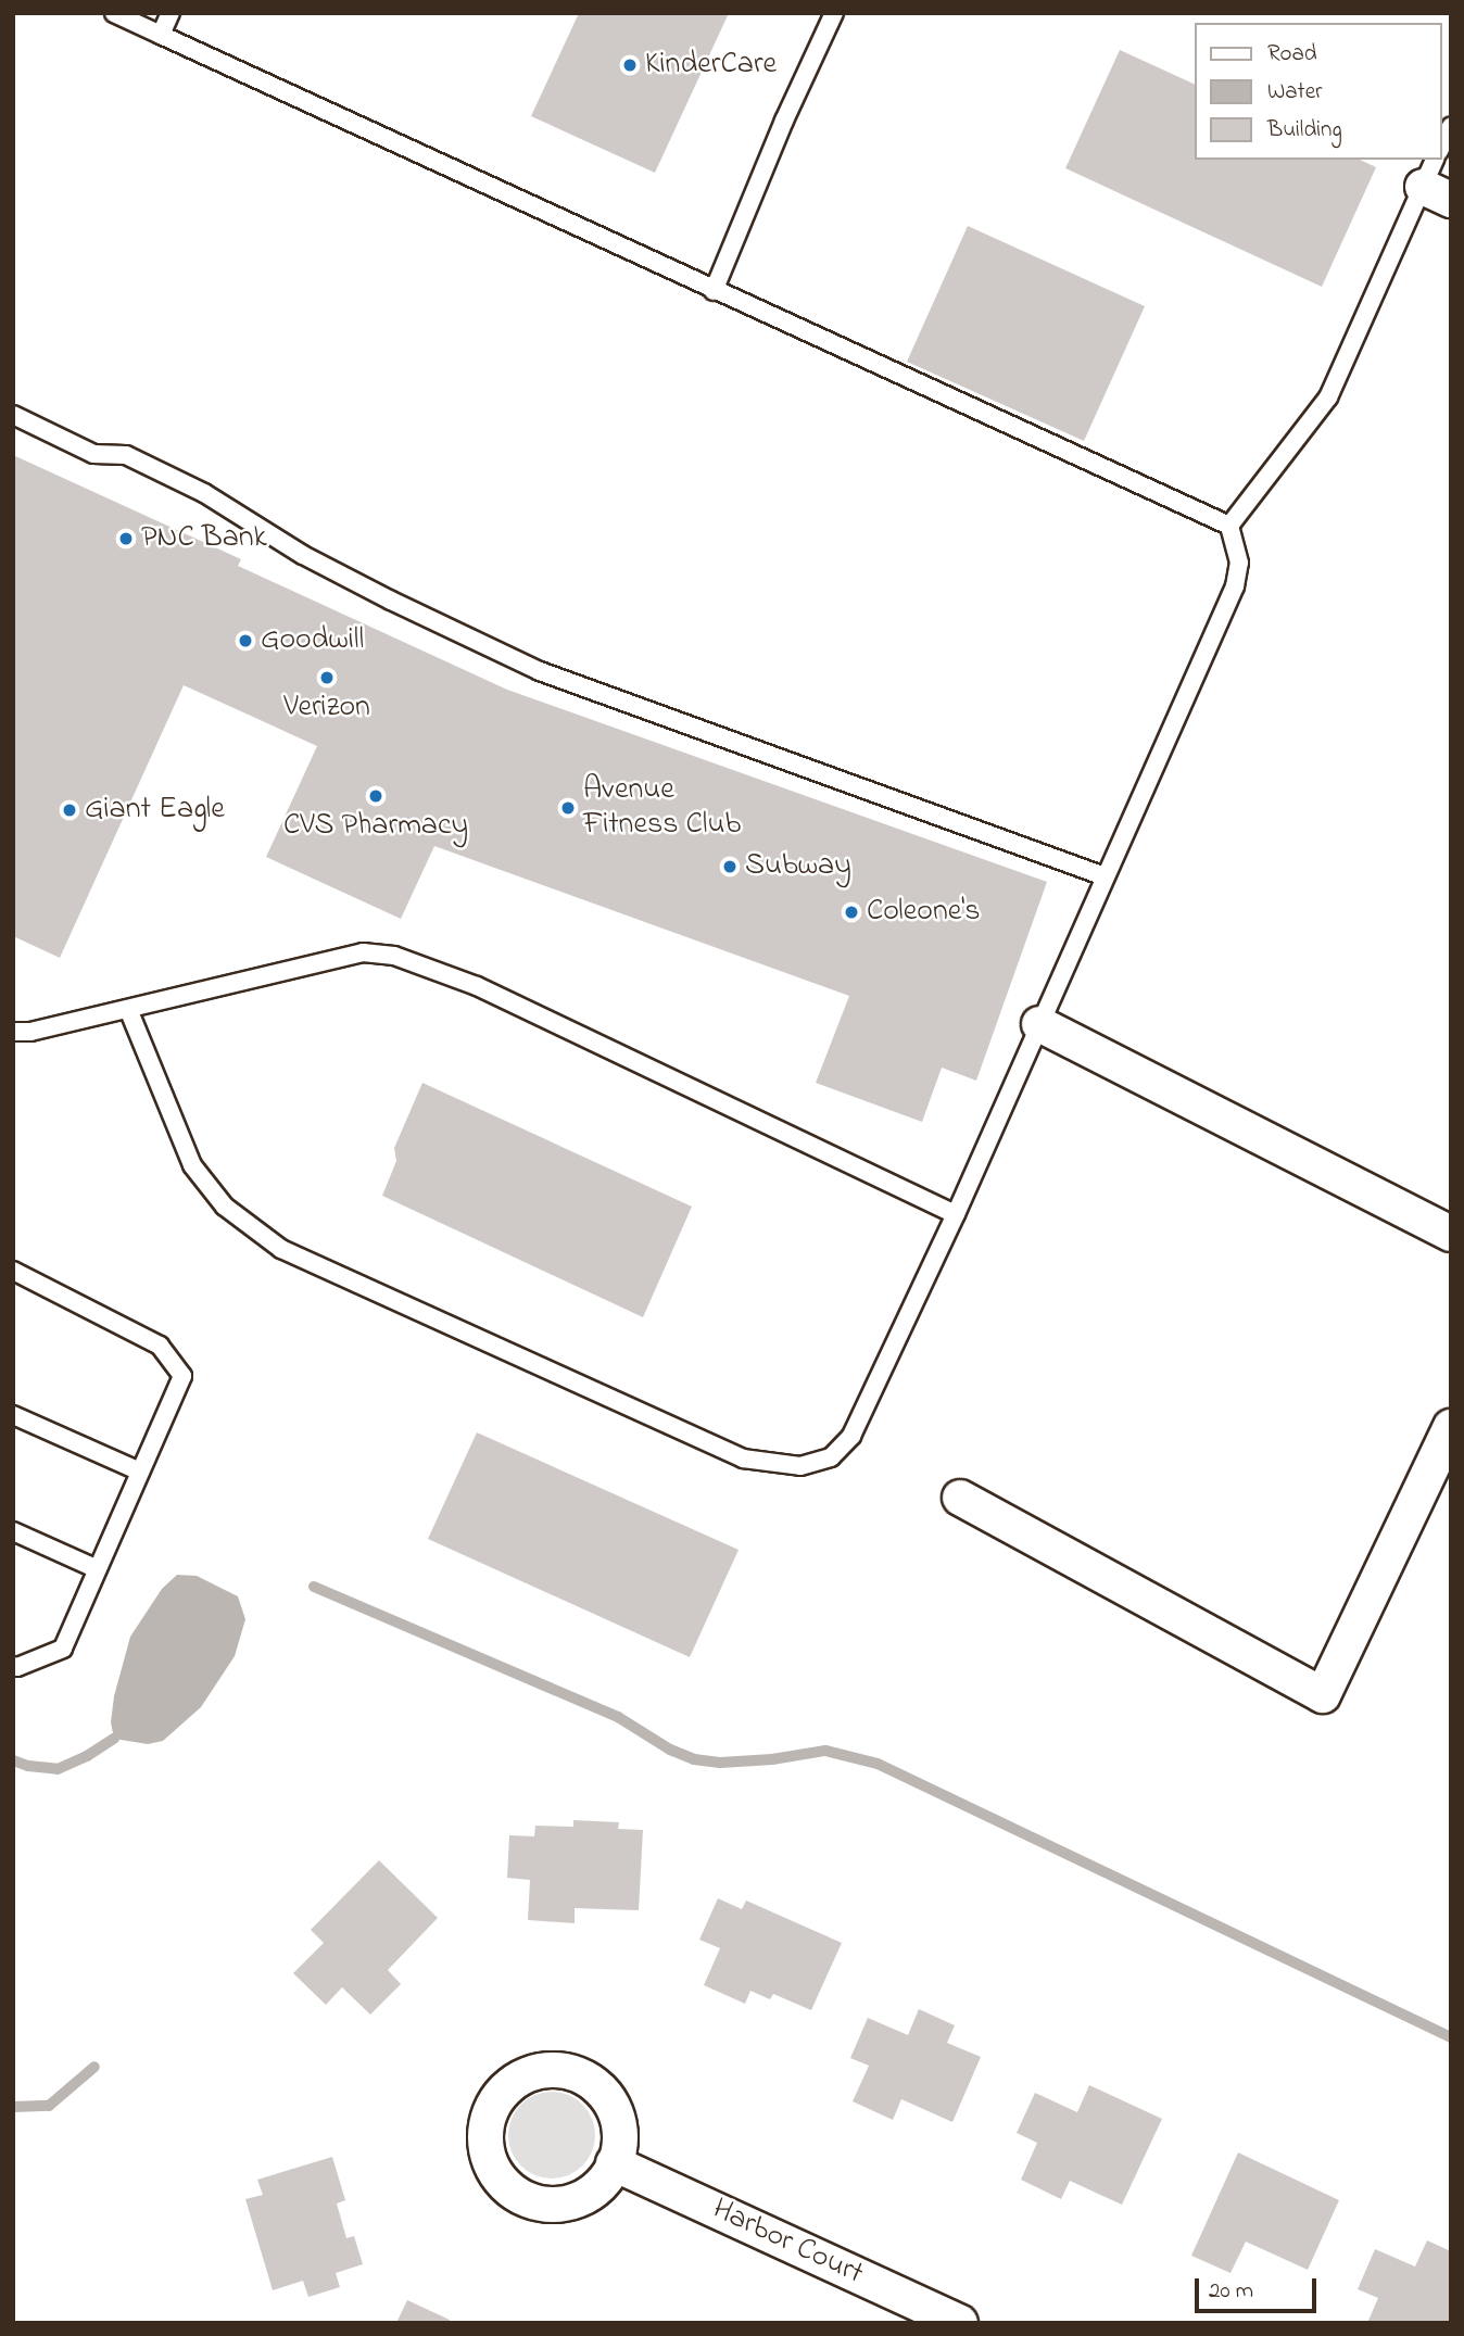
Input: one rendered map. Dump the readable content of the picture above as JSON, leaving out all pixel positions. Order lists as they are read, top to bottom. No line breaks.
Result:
{"streets":{"street":["Harbor Court"]},"places":["KinderCare","PNC Bank","Goodwill","Verizon","CVS Pharmacy","Avenue Fitness Club","Giant Eagle","Subway","Coleone's"],"legend":["Road","Water","Building"],"scale_bar":"20 m"}
